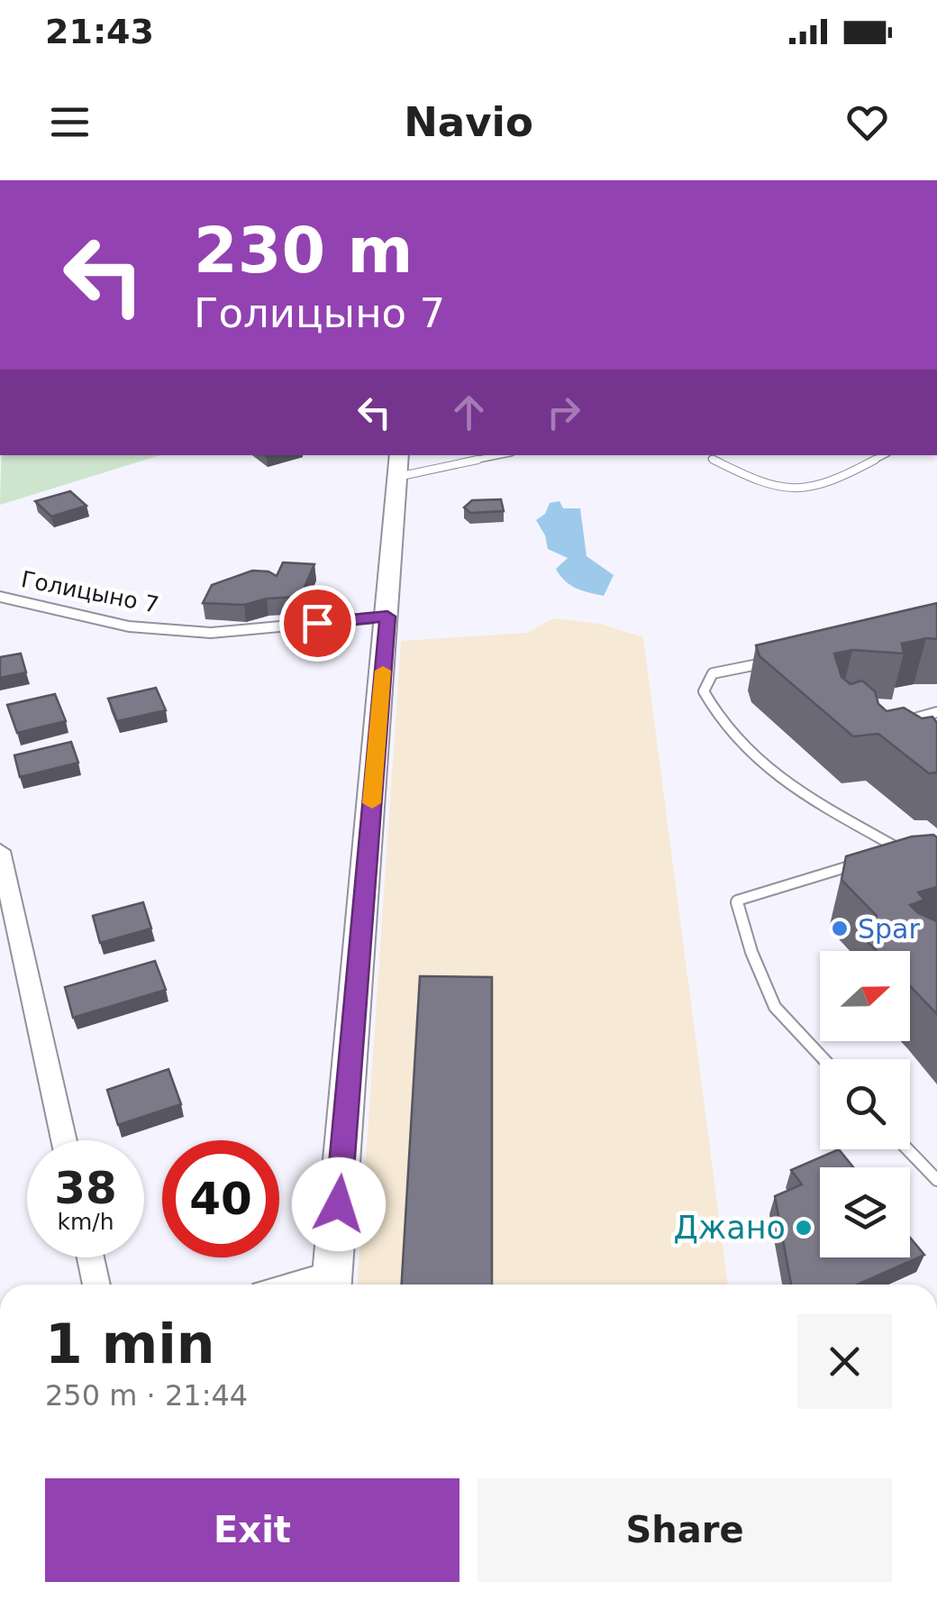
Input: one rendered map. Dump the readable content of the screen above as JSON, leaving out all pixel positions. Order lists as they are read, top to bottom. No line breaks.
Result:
{"streets":{"street":["Голицыно 7"]},"places":["Spar","Джано"],"north":"right","page":{"status":"21:43","header":"Navio","turn":["230 m","Голицыно 7"],"speed":"38 km/h","limit":"40","heading":["1 min","250 m · 21:44"],"buttons":["Exit","Share"]}}
